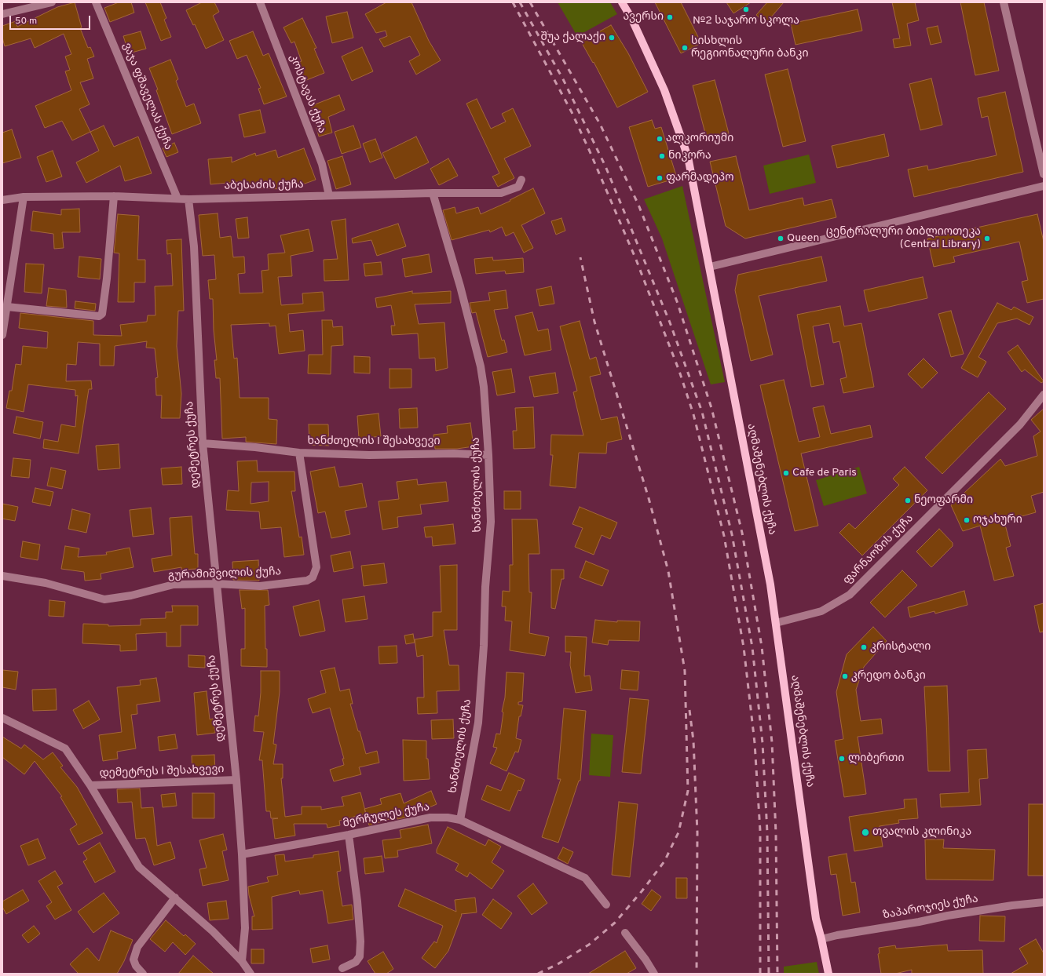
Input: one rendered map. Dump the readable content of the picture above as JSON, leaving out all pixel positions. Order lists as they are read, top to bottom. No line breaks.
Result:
{"streets":{"main road":["აღმაშენებლის ქუჩა"],"street":["კოსტავას ქუჩა","ვაჯა ფშაველას ქუჩა","აბესაძის ქუჩა","ხანძთელის I შესახვევი","დემეტრეს ქუჩა","ხანძთელის ქუჩა","ფარნაოზის ქუჩა","გურამიშვილის ქუჩა","დემეტრეს I შესახვევი","მერჩულეს ქუჩა","ზაპაროჯიეს ქუჩა"]},"crossings":[["კოსტავას ქუჩა","აბესაძის ქუჩა"],["ვაჯა ფშაველას ქუჩა","აბესაძის ქუჩა"],["აბესაძის ქუჩა","დემეტრეს ქუჩა"],["აბესაძის ქუჩა","ხანძთელის ქუჩა"],["ხანძთელის I შესახვევი","დემეტრეს ქუჩა"],["ხანძთელის I შესახვევი","ხანძთელის ქუჩა"],["ხანძთელის I შესახვევი","გურამიშვილის ქუჩა"],["დემეტრეს ქუჩა","გურამიშვილის ქუჩა"],["დემეტრეს ქუჩა","დემეტრეს I შესახვევი"],["დემეტრეს ქუჩა","მერჩულეს ქუჩა"],["აღმაშენებლის ქუჩა","ფარნაოზის ქუჩა"],["აღმაშენებლის ქუჩა","ზაპაროჯიეს ქუჩა"],["ხანძთელის ქუჩა","მერჩულეს ქუჩა"]],"places":["№2 საჯარო სკოლა","ავერსი","შუა ქალაქი","სისხლის რეგიონალური ბანკი","ალკორიუმი","ნიკორა","ფარმადეპო","Queen","ცენტრალური ბიბლიოთეკა (Central Library)","Cafe de Paris","ნეოფარმი","ოჯახური","კრისტალი","კრედო ბანკი","ლიბერთი","თვალის კლინიკა"],"scale_bar":"50 m"}
